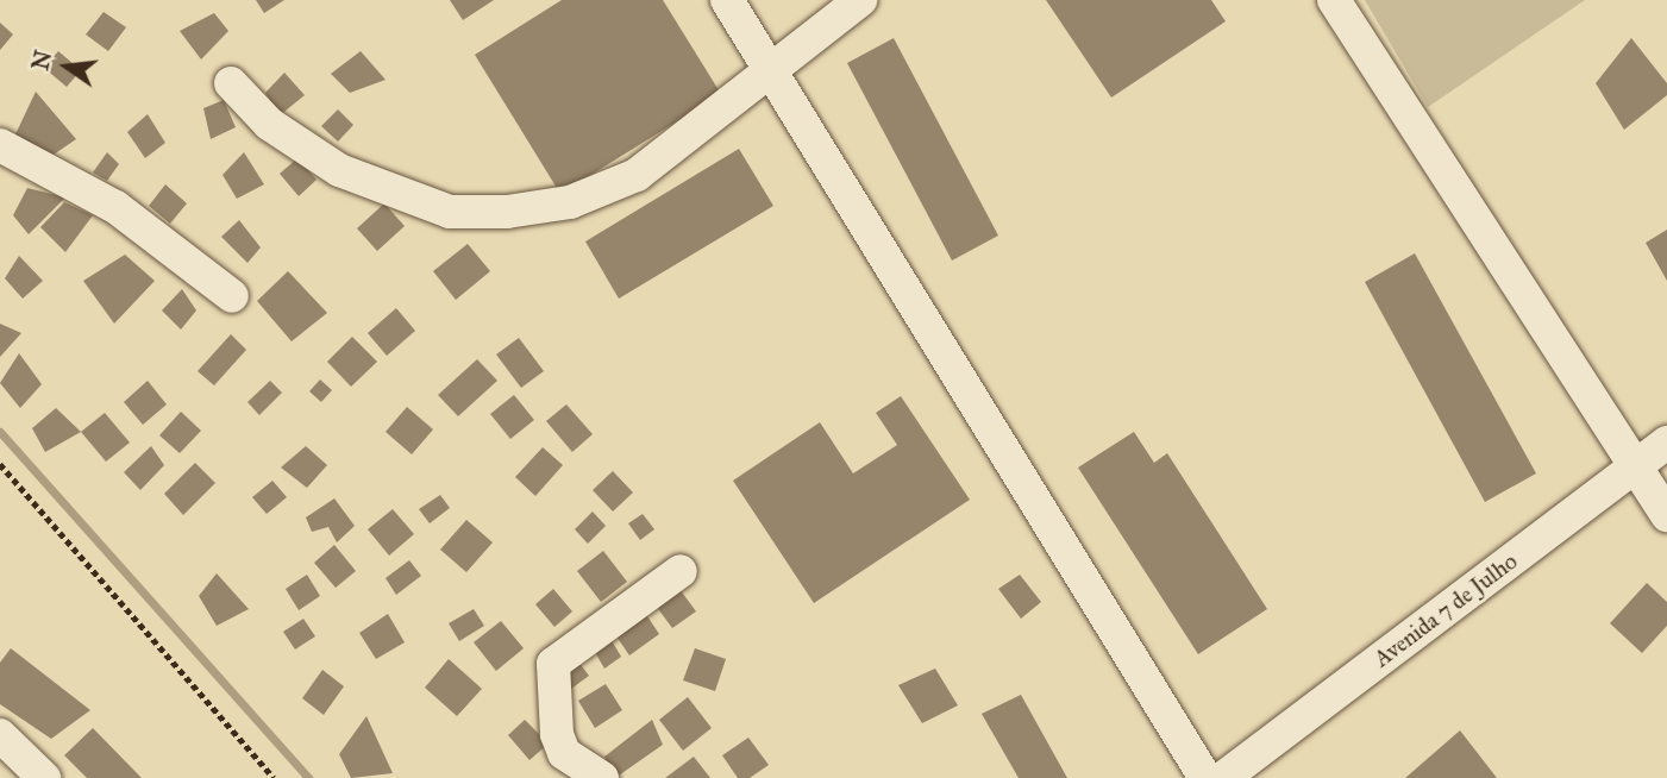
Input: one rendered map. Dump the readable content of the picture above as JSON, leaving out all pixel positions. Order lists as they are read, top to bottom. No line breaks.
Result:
{"streets":{"street":["Avenida 7 de Julho"]},"north":"left"}
